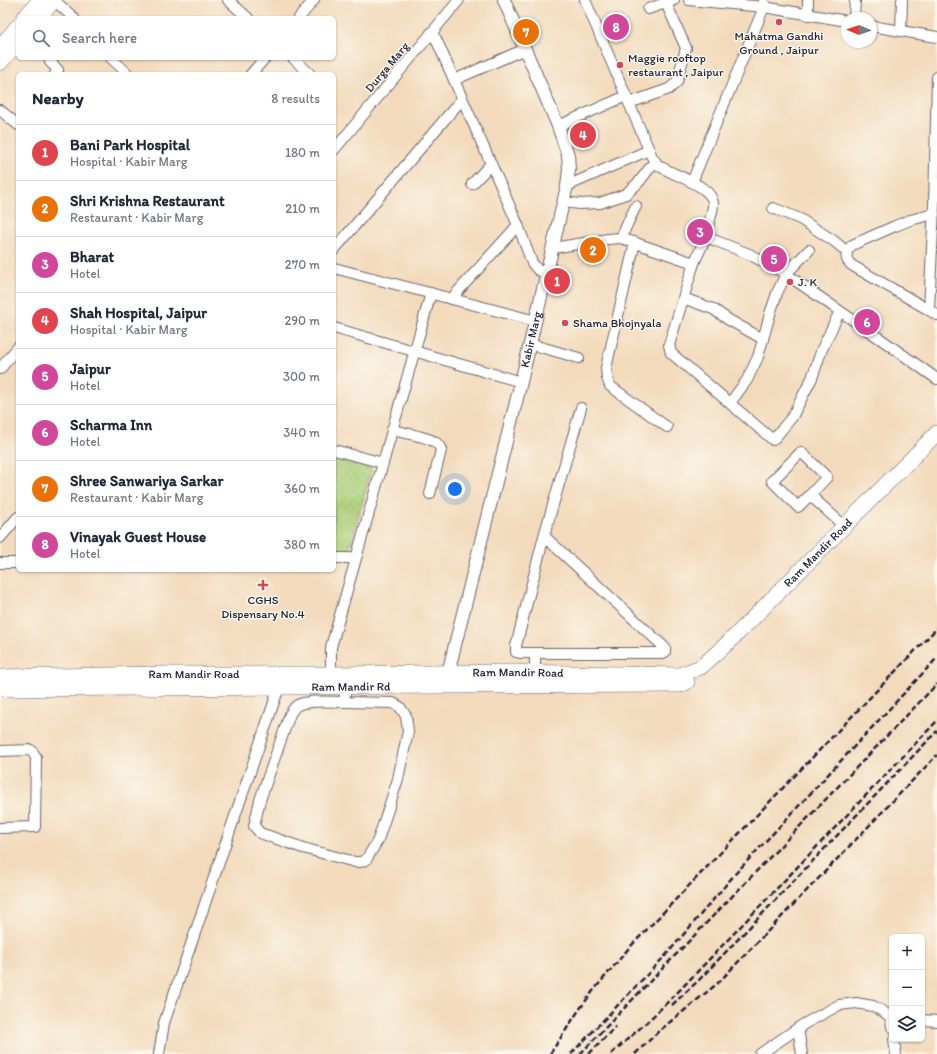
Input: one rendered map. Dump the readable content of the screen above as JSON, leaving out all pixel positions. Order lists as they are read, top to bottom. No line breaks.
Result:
{"streets":{"main road":["Ram Mandir Road","Ram Mandir Rd"],"street":["Durga Marg","Kabir Marg"]},"crossings":[["Kabir Marg","Ram Mandir Road"],["Kabir Marg","Ram Mandir Rd"],["Ram Mandir Road","Ram Mandir Rd"]],"places":{"other":["Mahatma Gandhi Ground , Jaipur","Maggie rooftop restaurant , Jaipur","J. K","Shama Bhojnyala"],"health":["CGHS Dispensary No.4"]},"north":"left","page":{"pins":["8","7","4","3","2","5","1","6"],"search":"Search here","heading":["Nearby","8 results"],"list":[{"mark":"1","name":"Bani Park Hospital","note":"Hospital · Kabir Marg","value":"180 m"},{"mark":"2","name":"Shri Krishna Restaurant","note":"Restaurant · Kabir Marg","value":"210 m"},{"mark":"3","name":"Bharat","note":"Hotel","value":"270 m"},{"mark":"4","name":"Shah Hospital, Jaipur","note":"Hospital · Kabir Marg","value":"290 m"},{"mark":"5","name":"Jaipur","note":"Hotel","value":"300 m"},{"mark":"6","name":"Scharma Inn","note":"Hotel","value":"340 m"},{"mark":"7","name":"Shree Sanwariya Sarkar","note":"Restaurant · Kabir Marg","value":"360 m"},{"mark":"8","name":"Vinayak Guest House","note":"Hotel","value":"380 m"}],"map_buttons":["+","−"]}}
